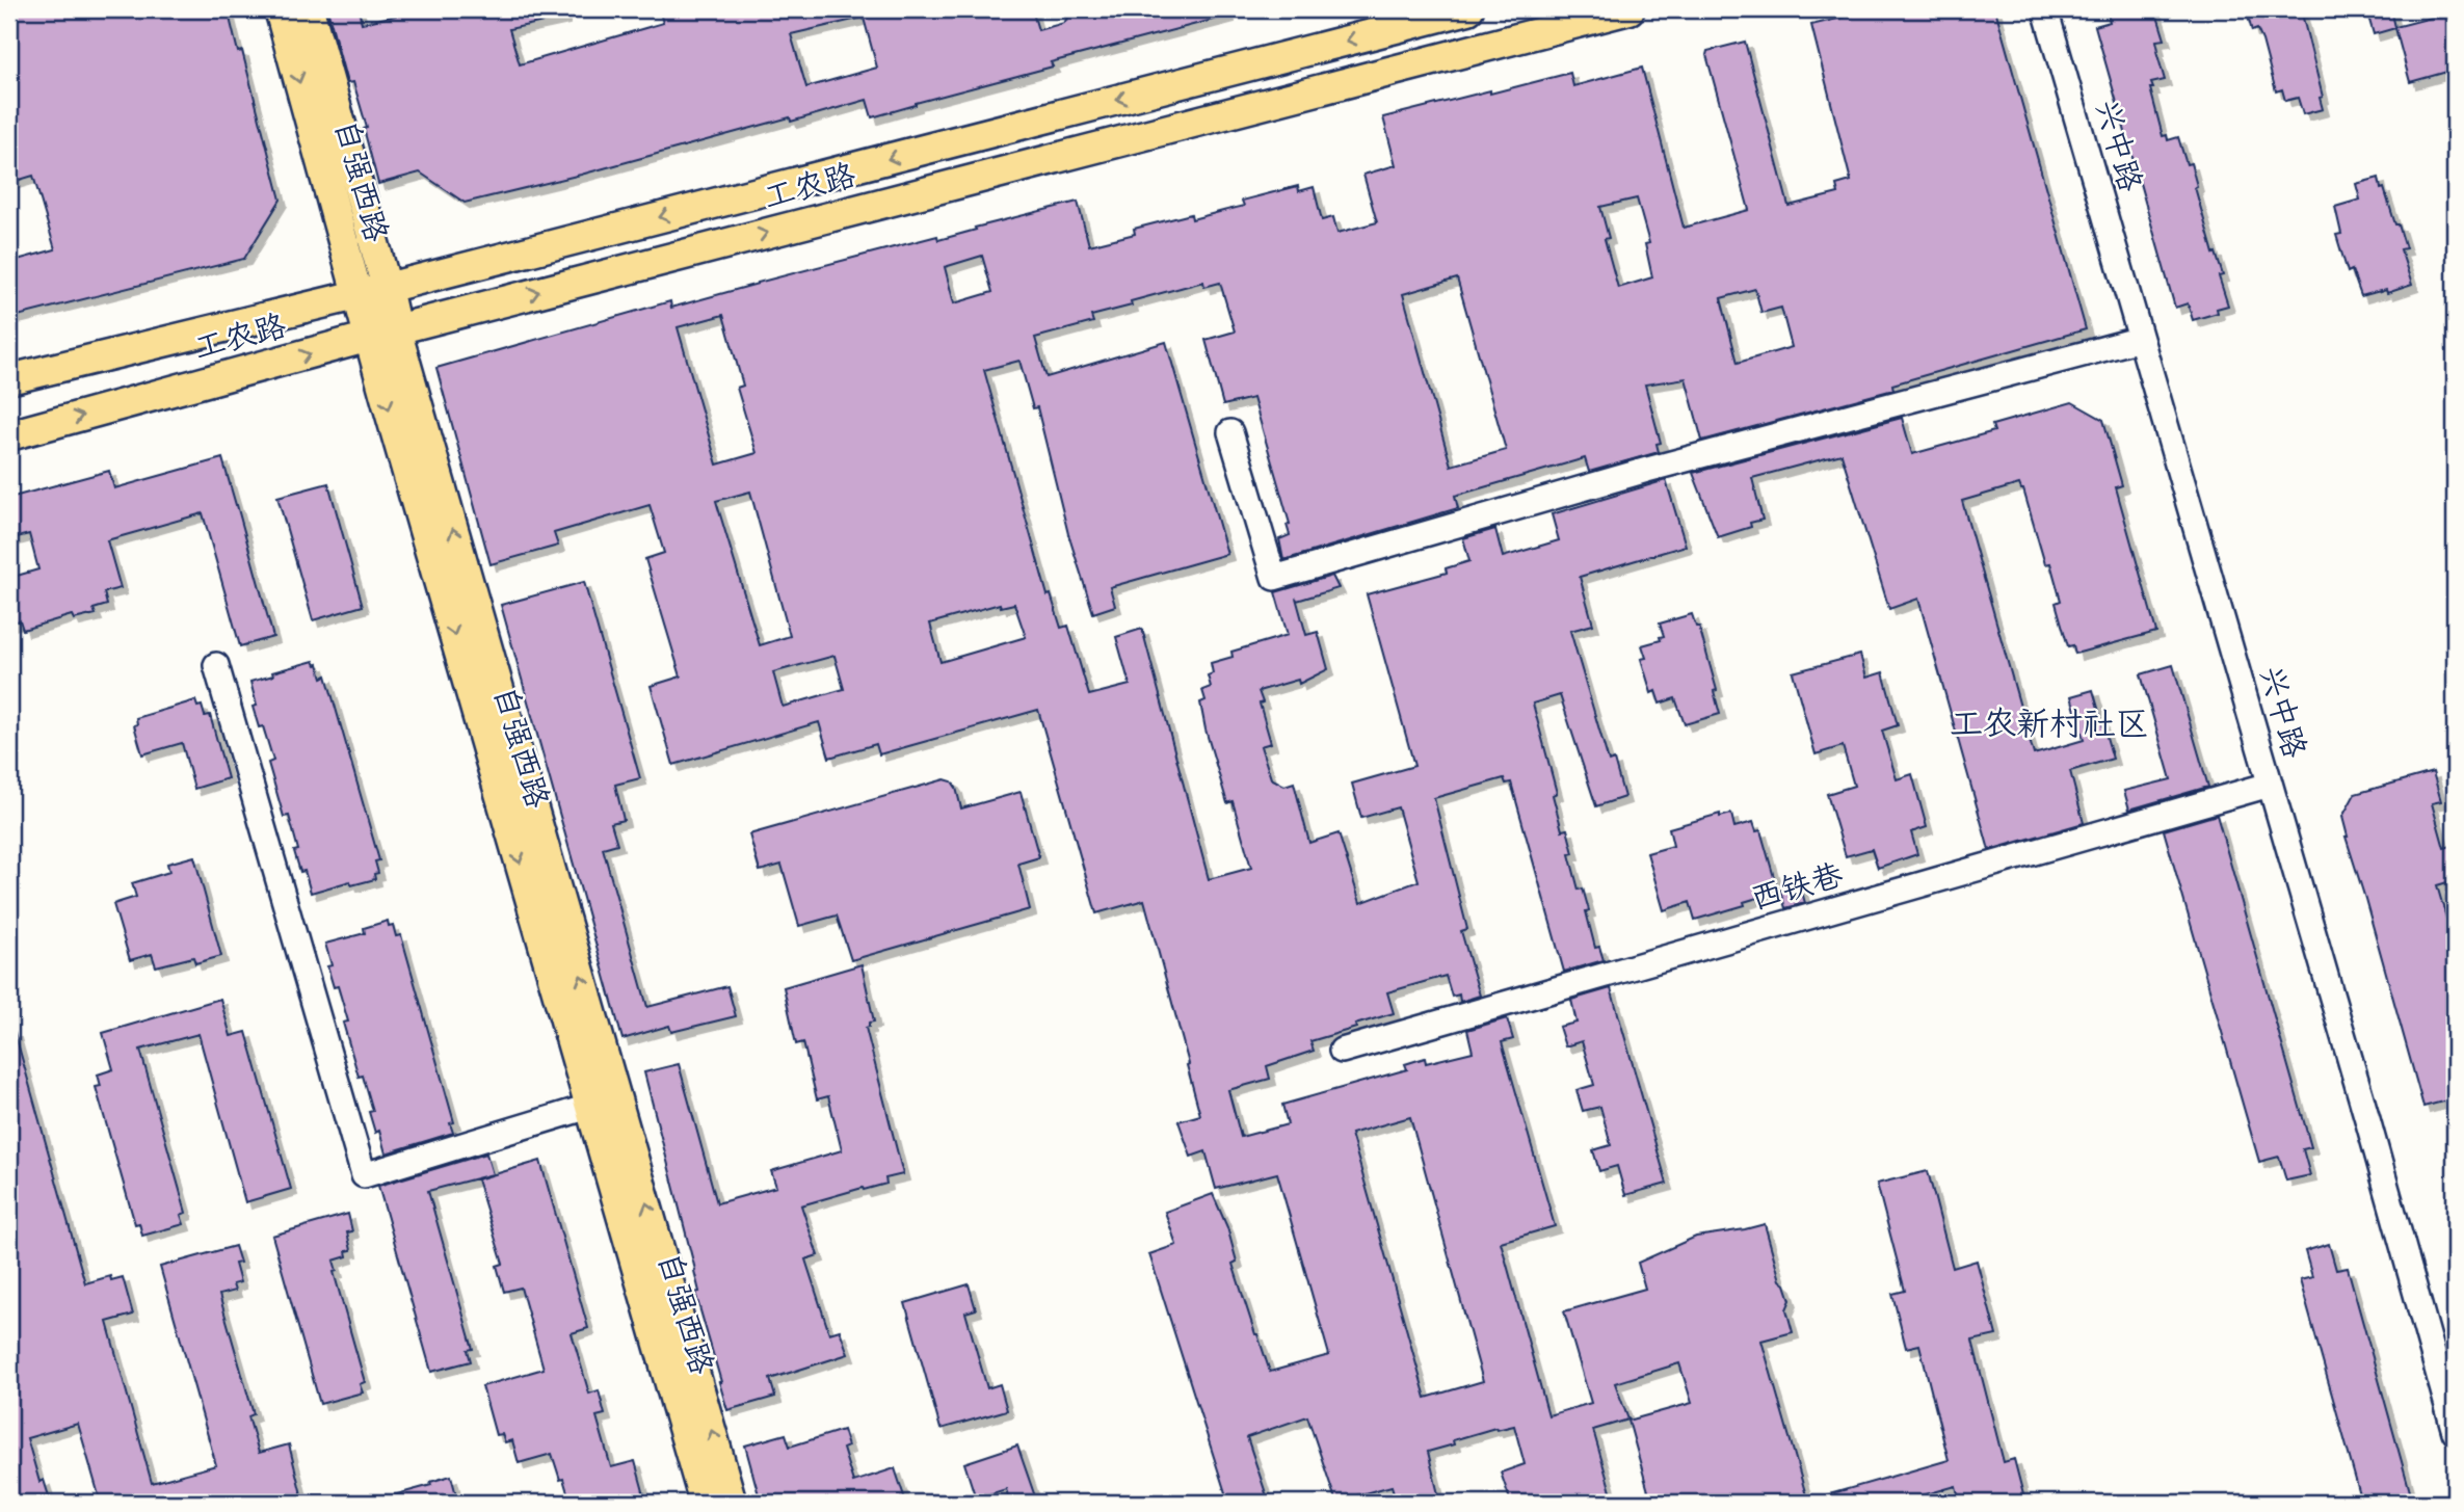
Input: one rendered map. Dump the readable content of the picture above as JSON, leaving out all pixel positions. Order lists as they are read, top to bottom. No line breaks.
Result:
{"streets":{"main road":["自强西路","工农路"],"street":["兴中路","西铁巷"]},"crossings":[["兴中路","西铁巷"],["自强西路","工农路"]],"districts":["工农新村社区"]}
